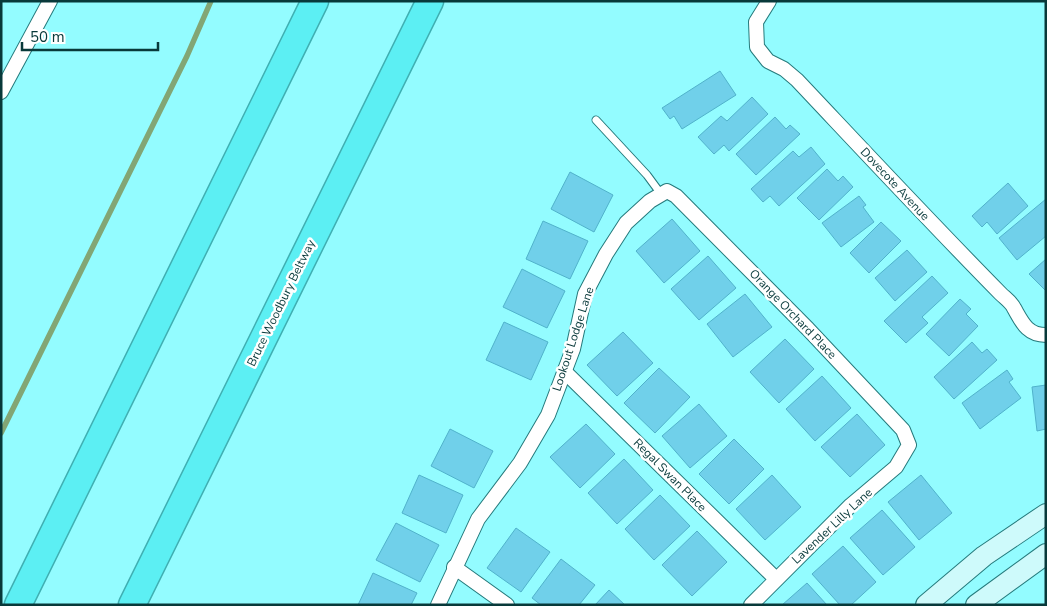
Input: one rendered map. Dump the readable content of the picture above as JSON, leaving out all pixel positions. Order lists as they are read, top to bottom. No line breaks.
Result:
{"streets":{"highway":["Bruce Woodbury Beltway"],"street":["Dovecote Avenue","Orange Orchard Place","Lookout Lodge Lane","Regal Swan Place","Lavender Lilly Lane"]},"crossings":[["Orange Orchard Place","Lookout Lodge Lane"],["Orange Orchard Place","Lavender Lilly Lane"],["Lookout Lodge Lane","Regal Swan Place"],["Regal Swan Place","Lavender Lilly Lane"]],"scale_bar":"50 m"}
